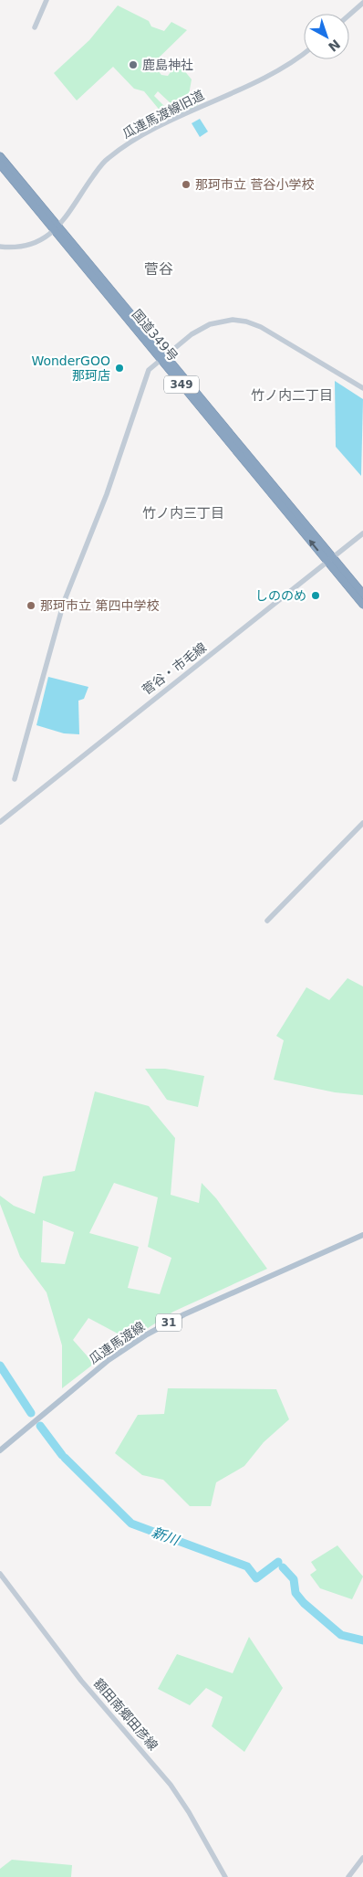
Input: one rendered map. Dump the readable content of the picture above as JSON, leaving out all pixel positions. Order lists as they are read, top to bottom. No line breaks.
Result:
{"streets":{"highway":["国道349号","349"],"main road":["31","瓜連馬渡線"],"street":["瓜連馬渡線旧道","菅谷・市毛線","額田南郷田彦線"]},"crossings":[["瓜連馬渡線旧道","国道349号"],["国道349号","菅谷・市毛線"]],"districts":["菅谷","竹ノ内二丁目","竹ノ内三丁目"],"water":["新川"],"places":["鹿島神社","那珂市立 菅谷小学校","WonderGOO 那珂店","しののめ","那珂市立 第四中学校"],"north":"bottom right"}
